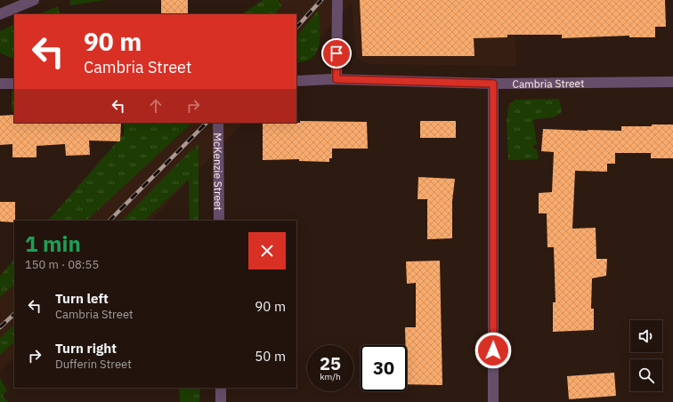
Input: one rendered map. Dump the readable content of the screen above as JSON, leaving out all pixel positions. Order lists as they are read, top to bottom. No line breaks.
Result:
{"streets":{"street":["Cambria Street","McKenzie Street"]},"page":{"turn":["90 m","Cambria Street"],"heading":["1 min","150 m · 08:55"],"list":[{"name":"Turn left","note":"Cambria Street","value":"90 m"},{"name":"Turn right","note":"Dufferin Street","value":"50 m"}],"speed":"25 km/h","limit":"30"}}
